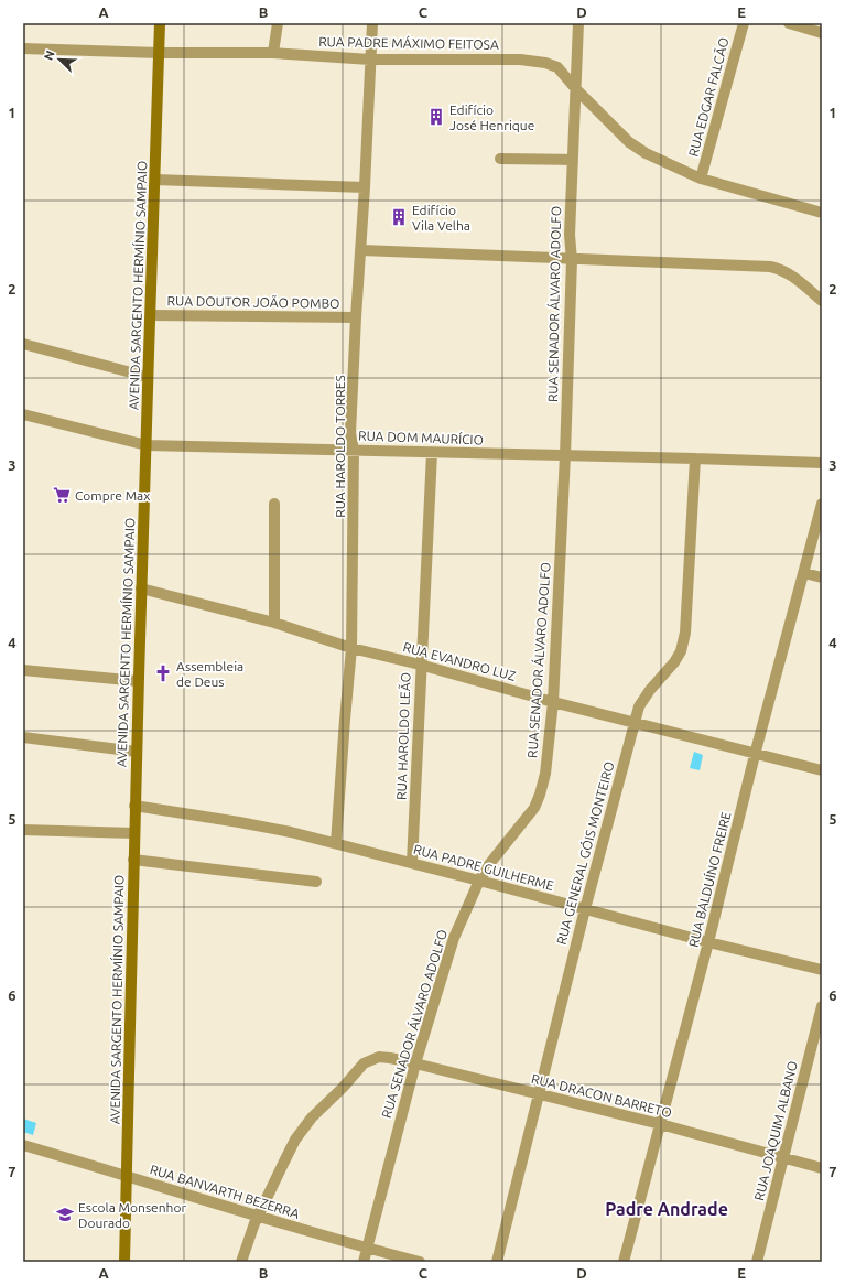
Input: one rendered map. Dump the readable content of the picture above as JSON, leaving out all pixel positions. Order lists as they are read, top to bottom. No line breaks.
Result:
{"streets":{"main road":["AVENIDA SARGENTO HERMÍNIO SAMPAIO"],"street":["RUA PADRE MÁXIMO FEITOSA","RUA EDGAR FALCÃO","RUA DOUTOR JOÃO POMBO","RUA SENADOR ÁLVARO ADOLFO","RUA DOM MAURÍCIO","RUA HAROLDO TORRES","RUA EVANDRO LUZ","RUA HAROLDO LEÃO","RUA GENERAL GÓIS MONTEIRO","RUA PADRE GUILHERME","RUA BALDUÍNO FREIRE","RUA DRACON BARRETO","RUA JOAQUIM ALBANO","RUA BANVARTH BEZERRA"]},"crossings":[["RUA PADRE MÁXIMO FEITOSA","RUA EDGAR FALCÃO"],["RUA PADRE MÁXIMO FEITOSA","AVENIDA SARGENTO HERMÍNIO SAMPAIO"],["RUA PADRE MÁXIMO FEITOSA","RUA SENADOR ÁLVARO ADOLFO"],["RUA PADRE MÁXIMO FEITOSA","RUA HAROLDO TORRES"],["AVENIDA SARGENTO HERMÍNIO SAMPAIO","RUA DOUTOR JOÃO POMBO"],["AVENIDA SARGENTO HERMÍNIO SAMPAIO","RUA DOM MAURÍCIO"],["AVENIDA SARGENTO HERMÍNIO SAMPAIO","RUA EVANDRO LUZ"],["AVENIDA SARGENTO HERMÍNIO SAMPAIO","RUA PADRE GUILHERME"],["AVENIDA SARGENTO HERMÍNIO SAMPAIO","RUA BANVARTH BEZERRA"],["RUA DOUTOR JOÃO POMBO","RUA HAROLDO TORRES"],["RUA SENADOR ÁLVARO ADOLFO","RUA DOM MAURÍCIO"],["RUA SENADOR ÁLVARO ADOLFO","RUA EVANDRO LUZ"],["RUA SENADOR ÁLVARO ADOLFO","RUA PADRE GUILHERME"],["RUA SENADOR ÁLVARO ADOLFO","RUA DRACON BARRETO"],["RUA SENADOR ÁLVARO ADOLFO","RUA BANVARTH BEZERRA"],["RUA DOM MAURÍCIO","RUA HAROLDO TORRES"],["RUA DOM MAURÍCIO","RUA HAROLDO LEÃO"],["RUA DOM MAURÍCIO","RUA GENERAL GÓIS MONTEIRO"],["RUA HAROLDO TORRES","RUA EVANDRO LUZ"],["RUA HAROLDO TORRES","RUA PADRE GUILHERME"],["RUA EVANDRO LUZ","RUA HAROLDO LEÃO"],["RUA EVANDRO LUZ","RUA GENERAL GÓIS MONTEIRO"],["RUA EVANDRO LUZ","RUA BALDUÍNO FREIRE"],["RUA HAROLDO LEÃO","RUA PADRE GUILHERME"],["RUA GENERAL GÓIS MONTEIRO","RUA PADRE GUILHERME"],["RUA GENERAL GÓIS MONTEIRO","RUA DRACON BARRETO"],["RUA PADRE GUILHERME","RUA BALDUÍNO FREIRE"],["RUA BALDUÍNO FREIRE","RUA DRACON BARRETO"],["RUA DRACON BARRETO","RUA JOAQUIM ALBANO"],["RUA DRACON BARRETO","RUA BANVARTH BEZERRA"]],"districts":["Padre Andrade"],"places":{"building":["Edifício José Henrique","Edifício Vila Velha"],"supermarket":["Compre Max"],"church":["Assembleia de Deus"],"school or university":["Escola Monsenhor Dourado"]},"north":"top left","grid":{"columns":["A","B","C","D","E"],"rows":["1","2","3","4","5","6","7"]}}
